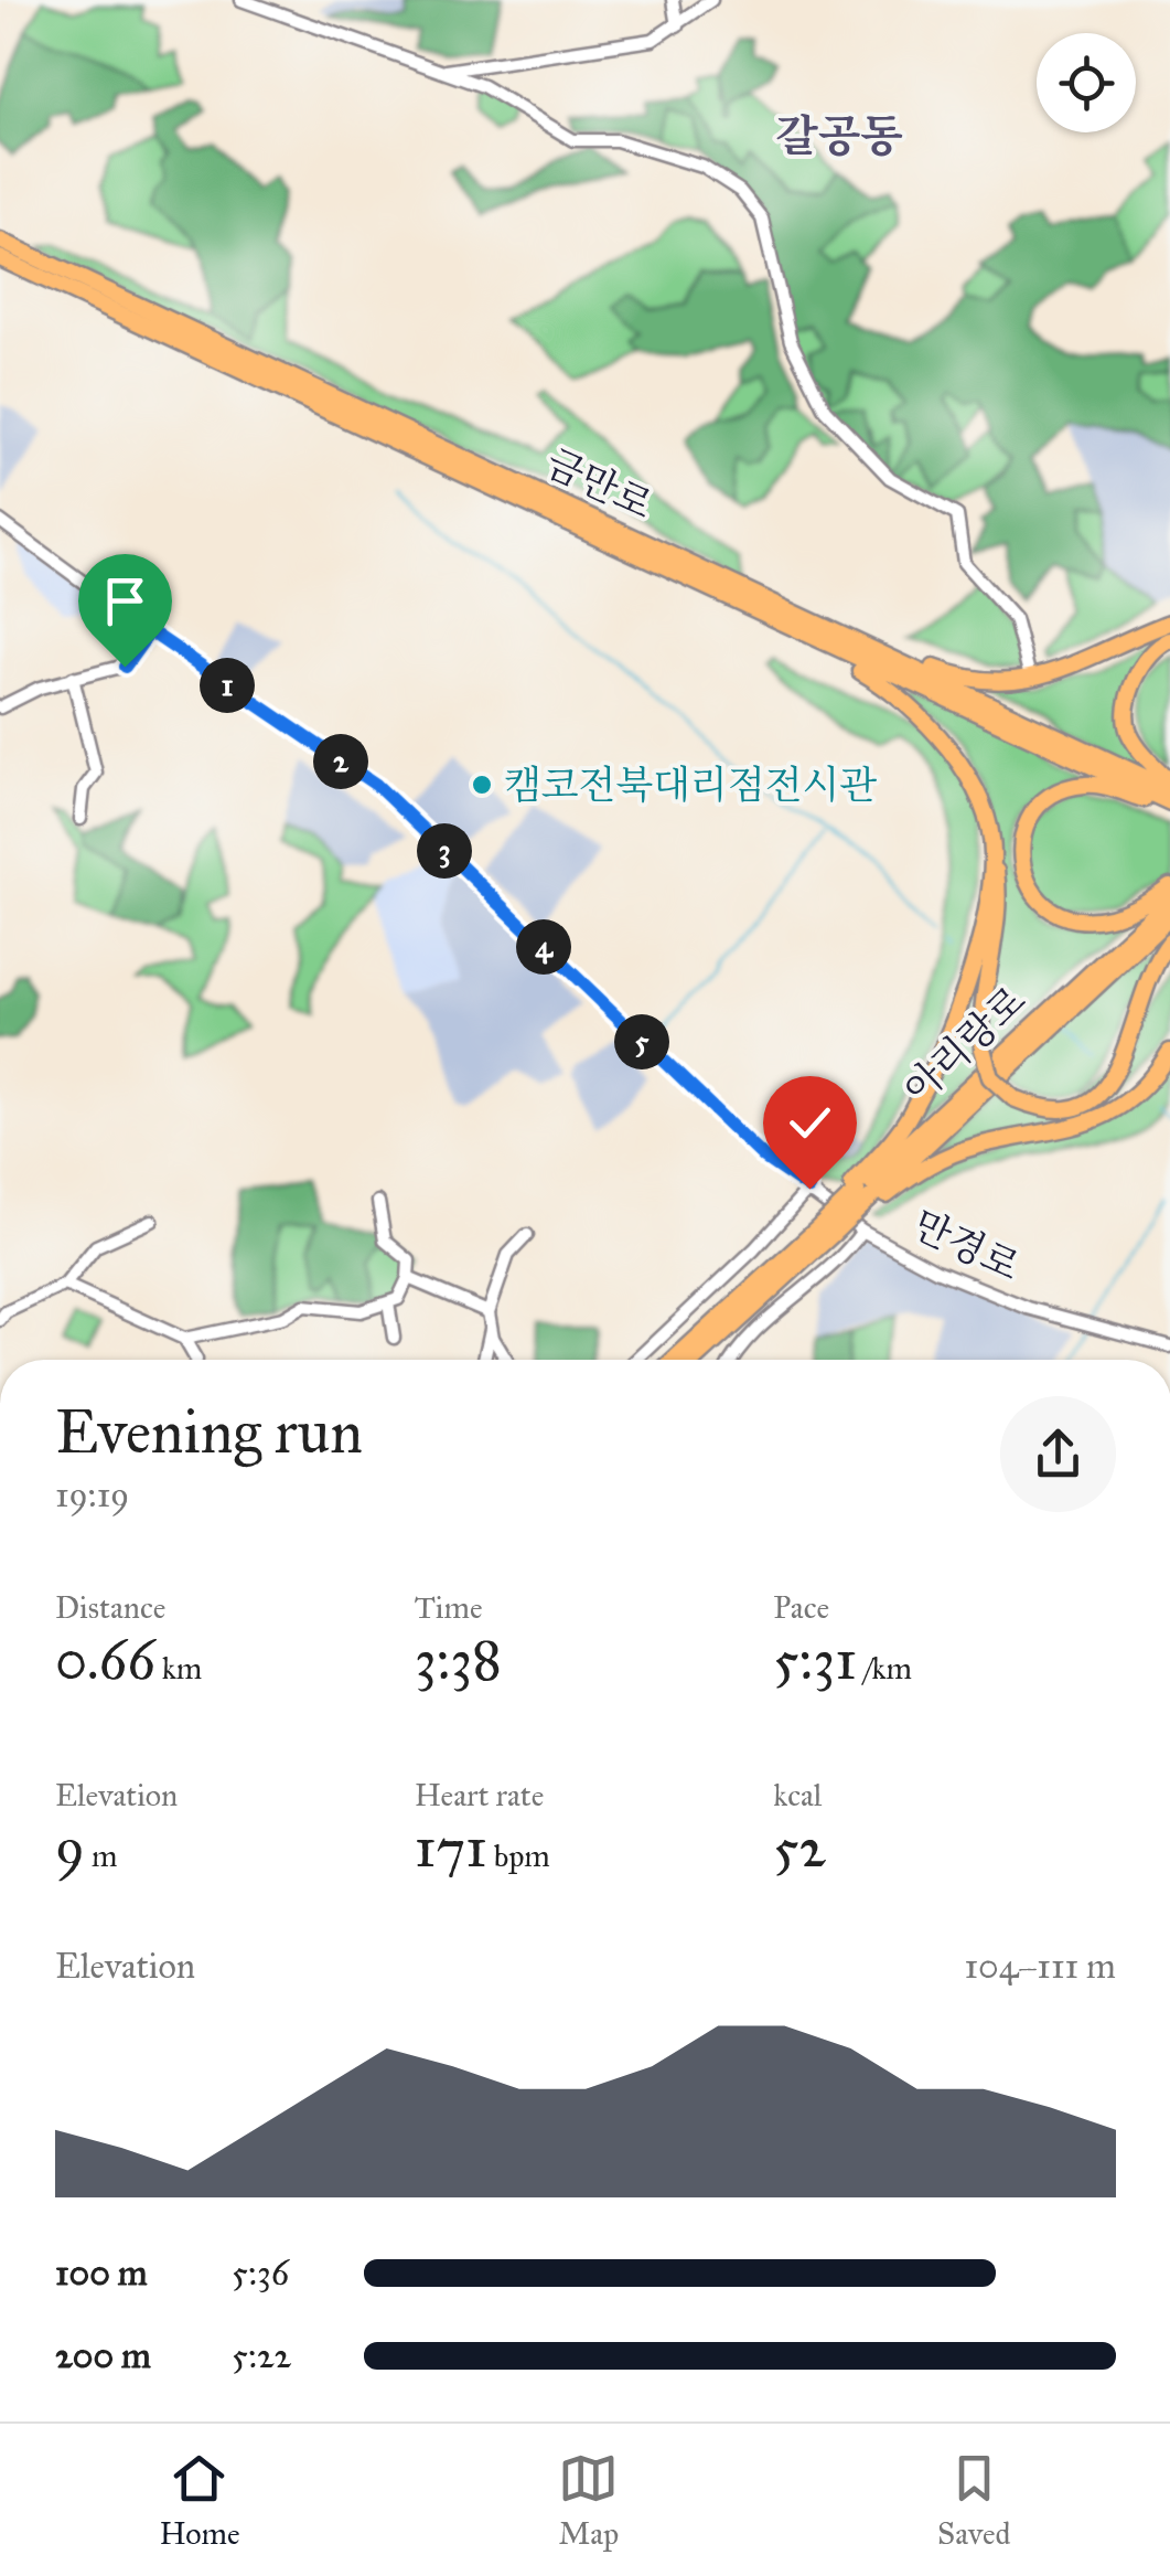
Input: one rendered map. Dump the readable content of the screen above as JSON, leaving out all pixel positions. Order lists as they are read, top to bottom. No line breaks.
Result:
{"streets":{"highway":["금만로","아리랑로"],"street":["만경로"]},"districts":["갈공동"],"places":["캠코전북대리점전시관"],"page":{"pins":["1","2","3","4","5"],"heading":["Evening run","19:19"],"stats":[["Distance","0.66 km"],["Time","3:38"],["Pace","5:31 /km"],["Elevation","9 m"],["Heart rate","171 bpm"],["kcal","52"]],"chart":["Elevation","104–111 m"],"list":[{"name":"100 m","note":"5:36"},{"name":"200 m","note":"5:22"}],"tabs":["Home","Map","Saved"]}}
